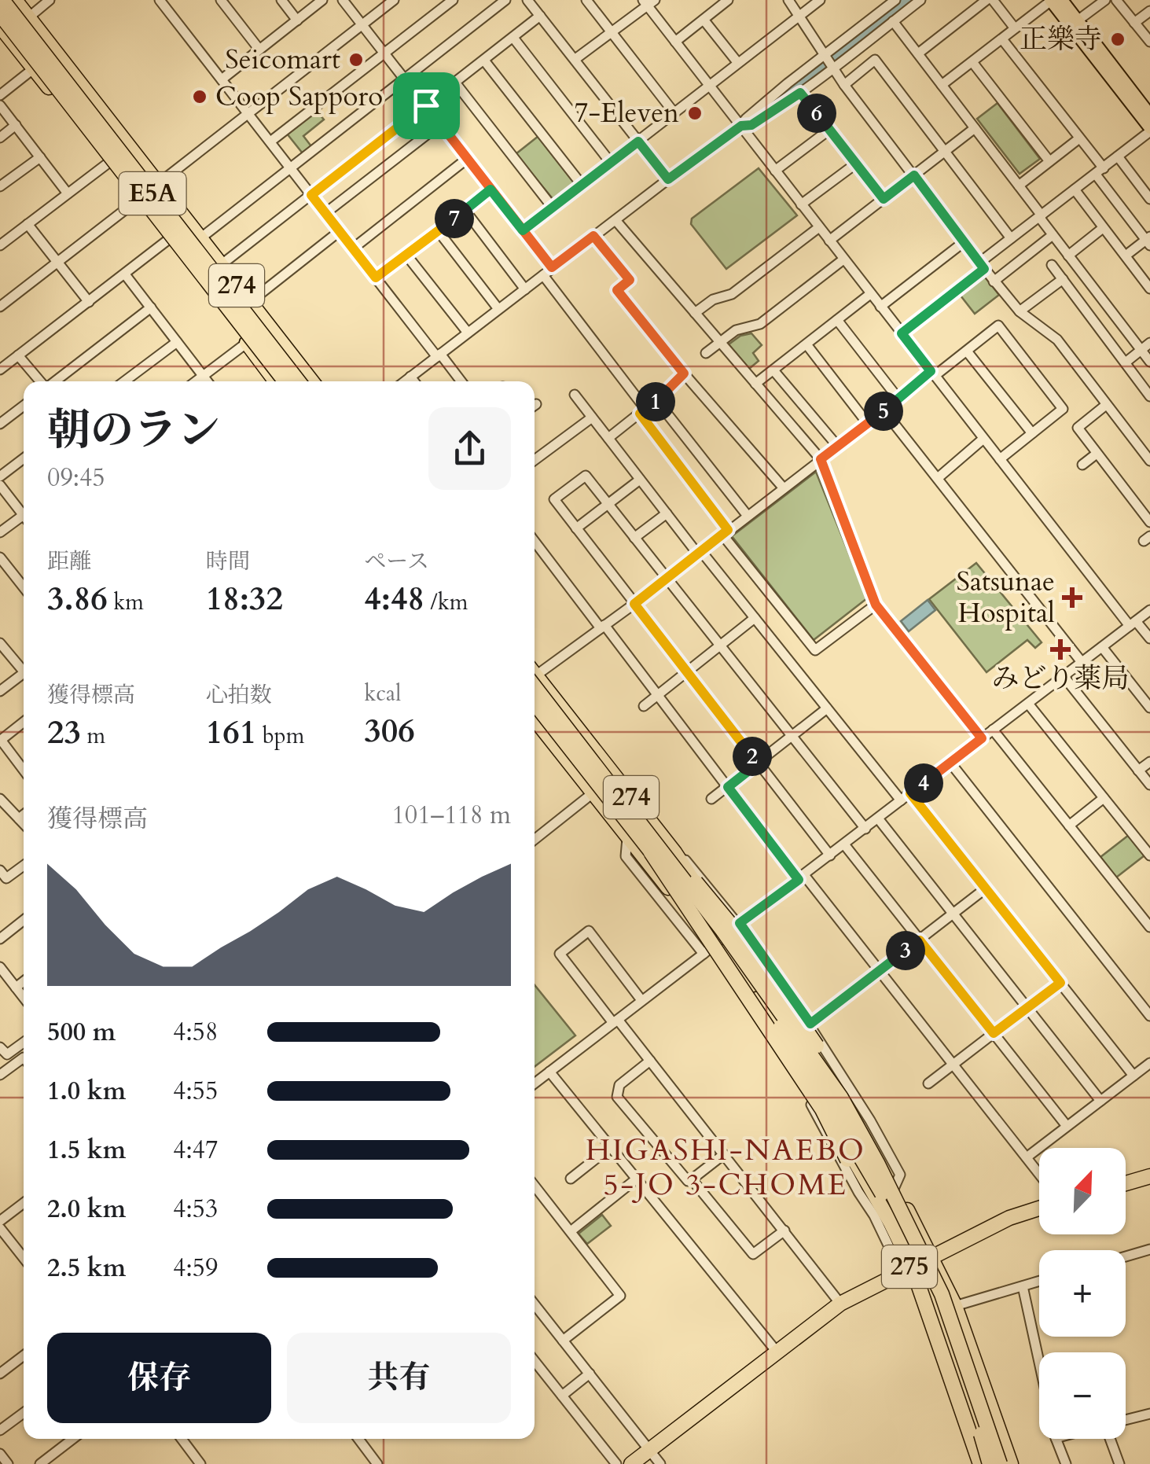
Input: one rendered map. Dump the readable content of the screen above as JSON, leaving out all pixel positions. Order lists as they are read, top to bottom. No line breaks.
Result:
{"streets":{"highway":["E5A","274","275"]},"crossings":[["274","275"]],"districts":["HIGASHI-NAEBO 5-JO 3-CHOME"],"places":{"other":["正樂寺","Seicomart","Coop Sapporo","7-Eleven"],"health":["Satsunae Hospital","みどり薬局"]},"north":"top right","page":{"pins":["6","7","1","5","2","4","3"],"heading":["朝のラン","09:45"],"stats":[["距離","3.86 km"],["時間","18:32"],["ペース","4:48 /km"],["獲得標高","23 m"],["心拍数","161 bpm"],["kcal","306"]],"chart":["獲得標高","101–118 m"],"list":[{"name":"500 m","note":"4:58"},{"name":"1.0 km","note":"4:55"},{"name":"1.5 km","note":"4:47"},{"name":"2.0 km","note":"4:53"},{"name":"2.5 km","note":"4:59"}],"map_buttons":["+","−"],"buttons":["保存","共有"]}}
